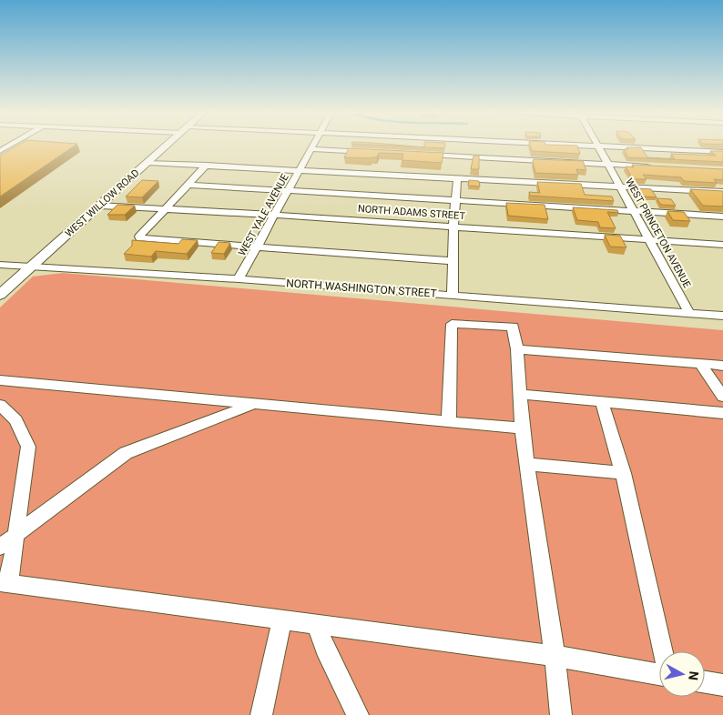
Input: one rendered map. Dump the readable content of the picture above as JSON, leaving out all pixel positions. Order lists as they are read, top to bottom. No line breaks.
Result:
{"streets":{"main road":["WEST WILLOW ROAD"],"street":["NORTH ADAMS STREET","WEST YALE AVENUE","WEST PRINCETON AVENUE","NORTH WASHINGTON STREET"]},"crossings":[["WEST WILLOW ROAD","NORTH ADAMS STREET"],["WEST WILLOW ROAD","NORTH WASHINGTON STREET"],["NORTH ADAMS STREET","WEST YALE AVENUE"],["NORTH ADAMS STREET","WEST PRINCETON AVENUE"],["WEST YALE AVENUE","NORTH WASHINGTON STREET"],["WEST PRINCETON AVENUE","NORTH WASHINGTON STREET"]],"north":"right"}
